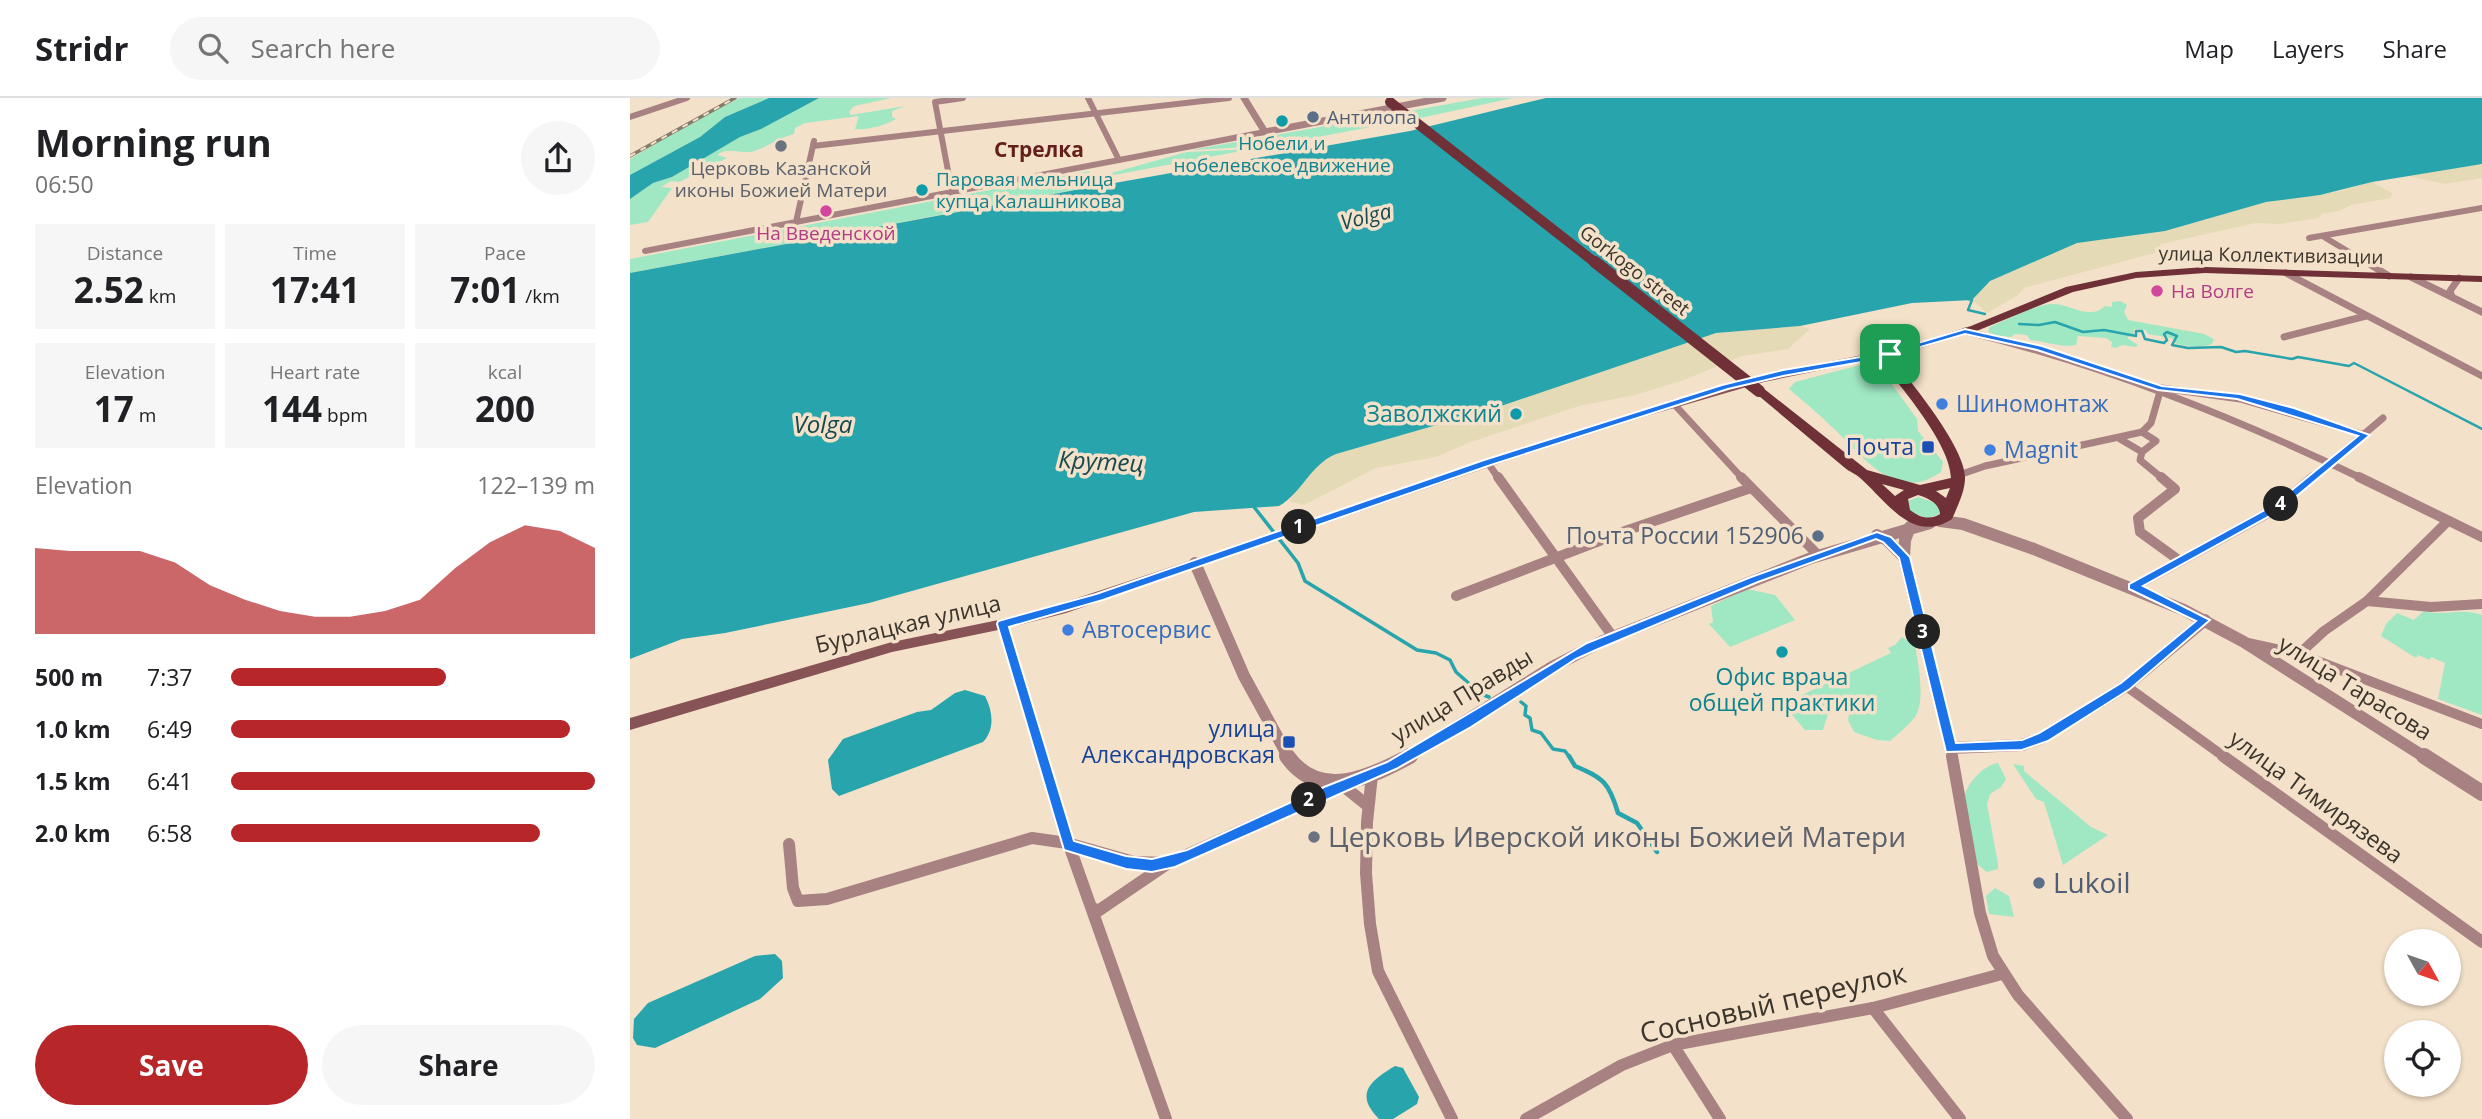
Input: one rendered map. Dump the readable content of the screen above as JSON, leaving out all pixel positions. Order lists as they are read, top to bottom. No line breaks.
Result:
{"streets":{"main road":["улица Коллективизации","Gorkogo street","Бурлацкая улица"],"street":["улица Тарасова","улица Правды","улица Тимирязева","Сосновый переулок"]},"crossings":[["улица Коллективизации","Бурлацкая улица"],["Gorkogo street","улица Правды"]],"districts":["Стрелка"],"water":["Volga","Крутец"],"places":{"other":["Антилопа","Нобели и нобелевское движение","Церковь Казанской иконы Божией Матери","Паровая мельница купца Калашникова","На Введенской","На Волге","Шиномонтаж","Заволжский","Magnit","Почта России 152906","Автосервис","Офис врача общей практики","Церковь Иверской иконы Божией Матери","Lukoil"],"transit":["Почта","улица Александровская"]},"north":"bottom right","page":{"header":"Stridr","search":"Search here","nav":["Map","Layers","Share"],"heading":["Morning run","06:50"],"stats":[["Distance","2.52 km"],["Time","17:41"],["Pace","7:01 /km"],["Elevation","17 m"],["Heart rate","144 bpm"],["kcal","200"]],"chart":["Elevation","122–139 m"],"pins":["4","1","3","2"],"list":[{"name":"500 m","note":"7:37"},{"name":"1.0 km","note":"6:49"},{"name":"1.5 km","note":"6:41"},{"name":"2.0 km","note":"6:58"}],"buttons":["Save","Share"]}}
